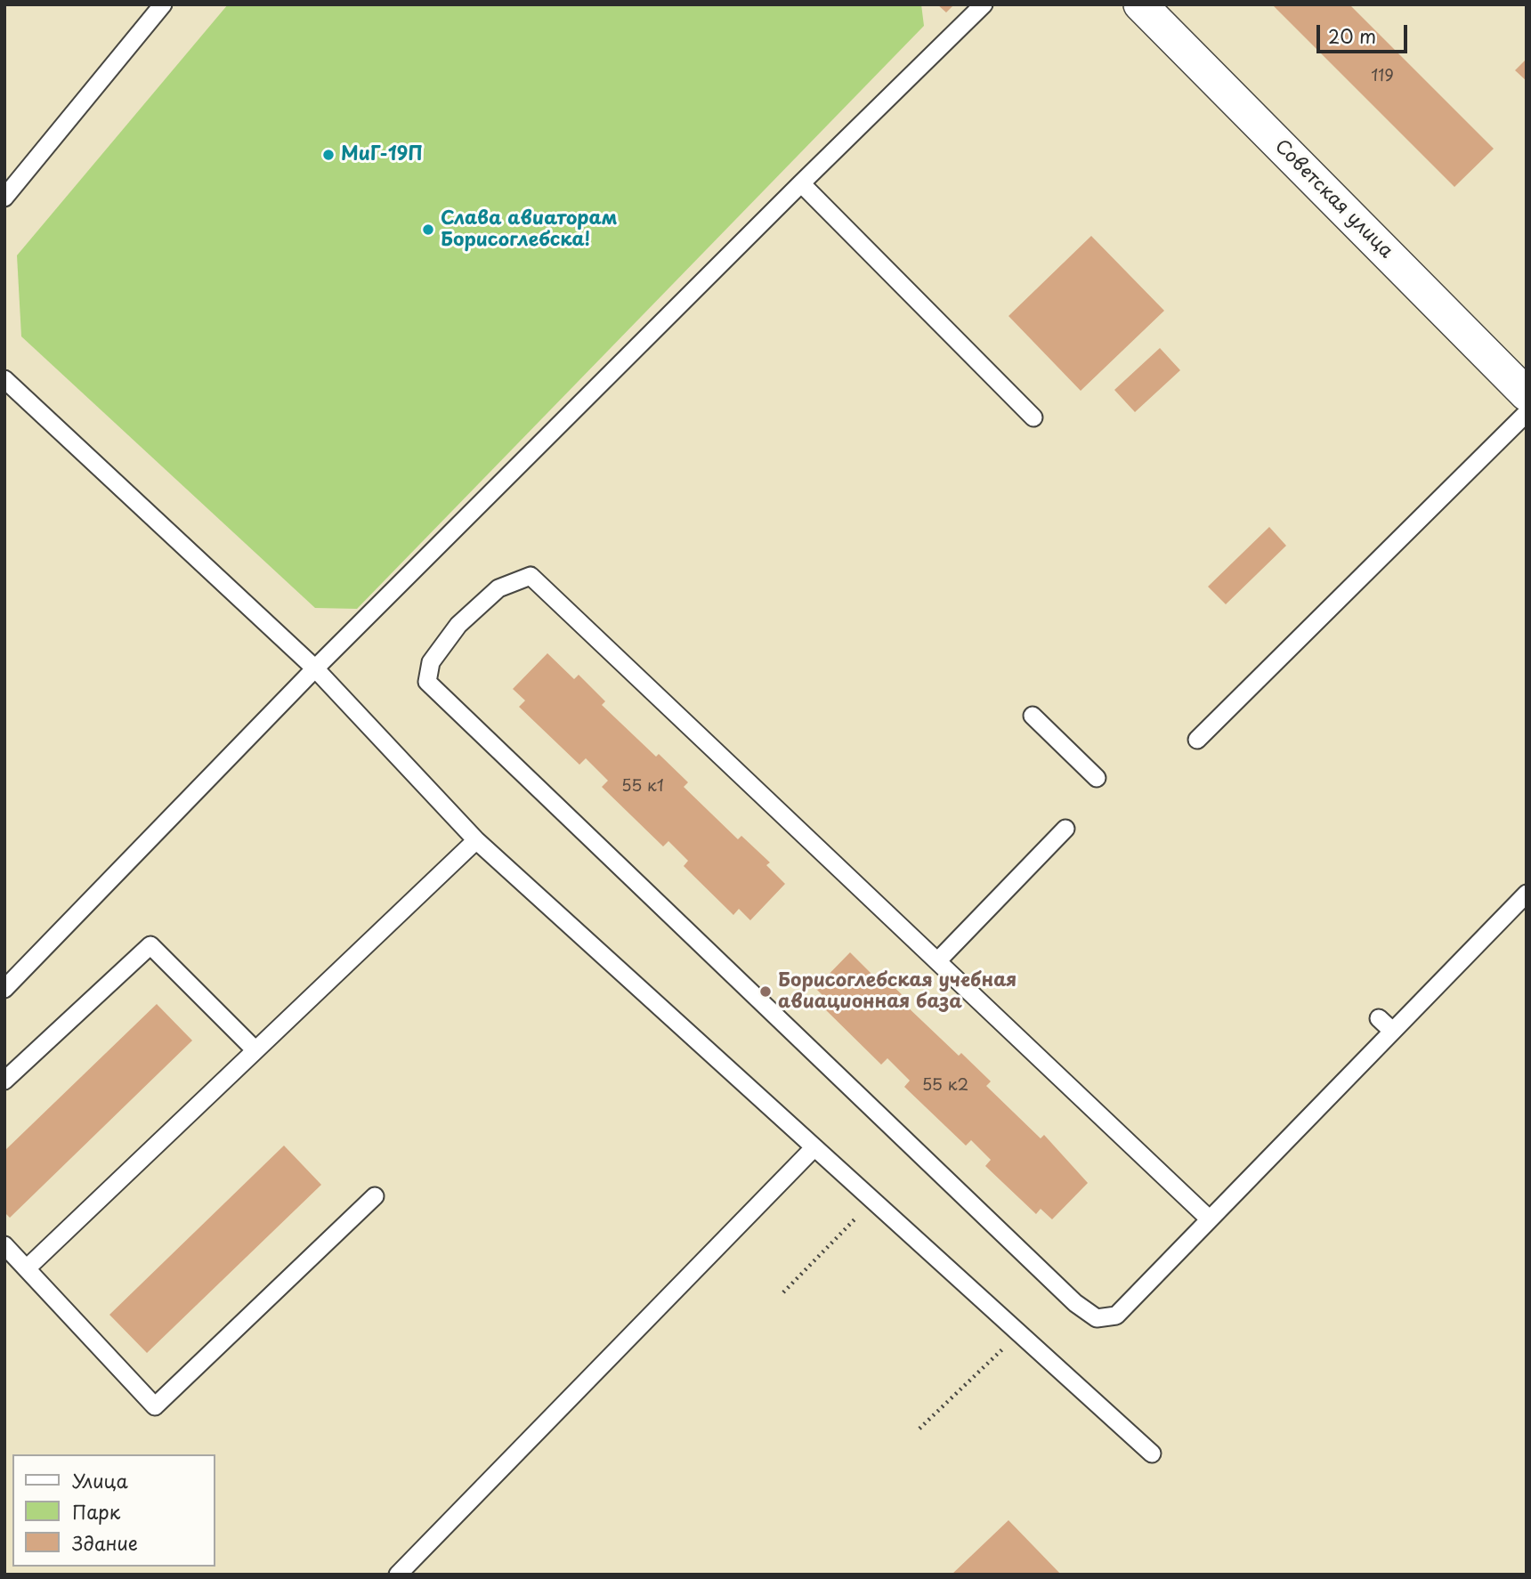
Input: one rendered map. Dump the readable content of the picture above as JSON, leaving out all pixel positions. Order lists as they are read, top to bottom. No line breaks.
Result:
{"streets":{"street":["Советская улица"]},"places":["МиГ-19П","Слава авиаторам Борисоглебска!","Борисоглебская учебная авиационная база"],"house_numbers":["119","55 к1","55 к2"],"legend":["Улица","Парк","Здание"],"scale_bar":"20 m"}
